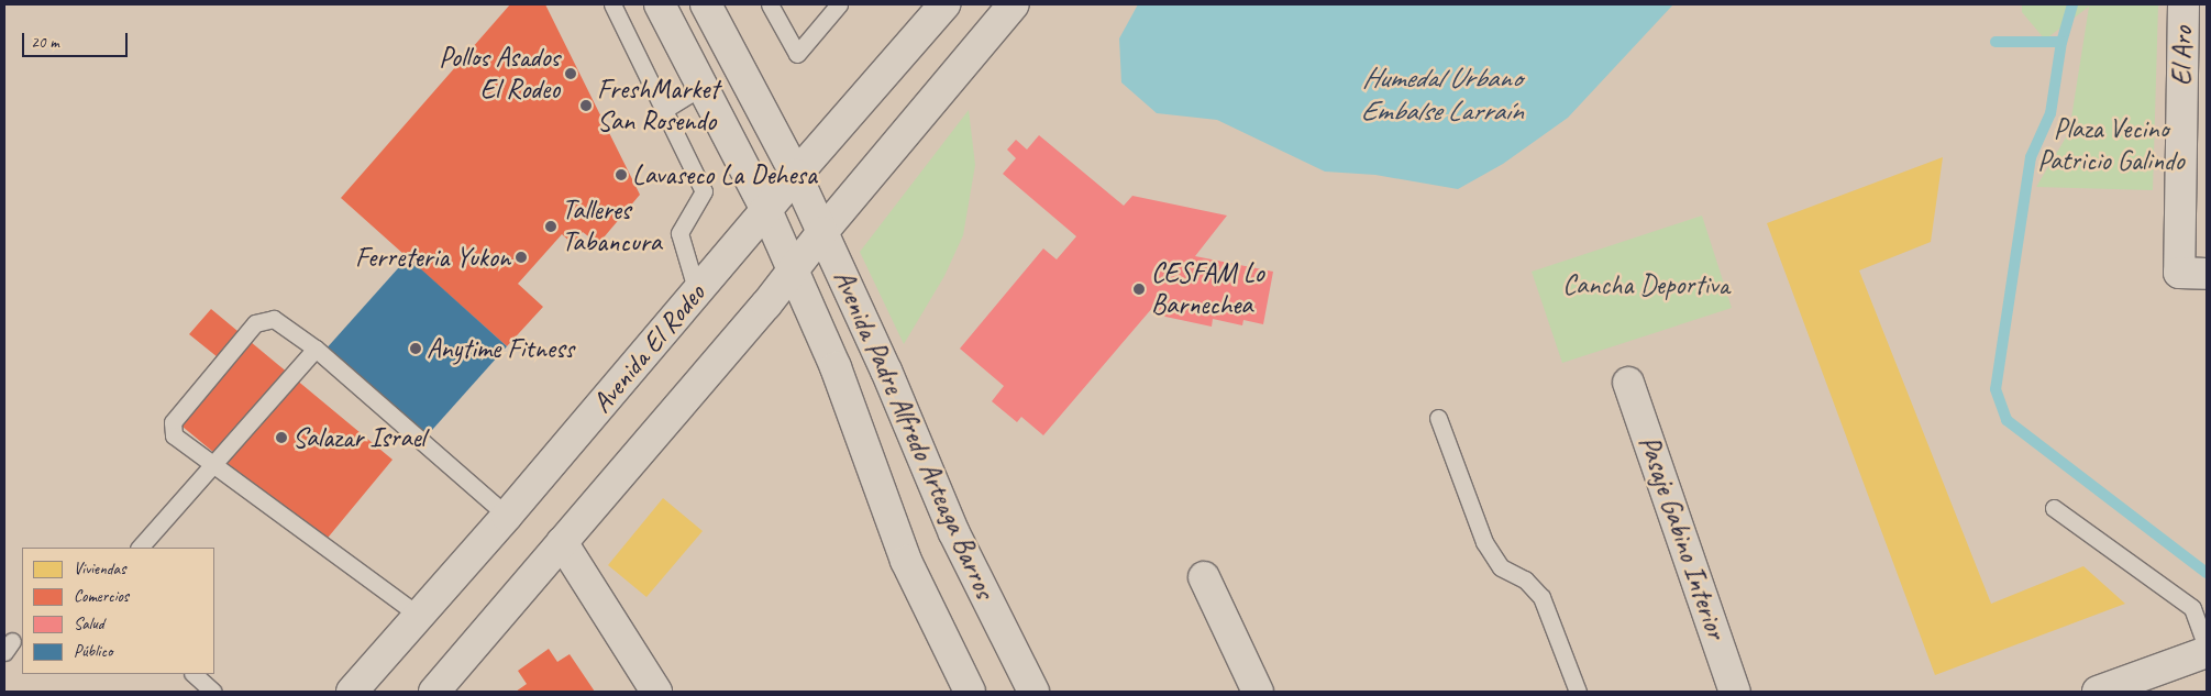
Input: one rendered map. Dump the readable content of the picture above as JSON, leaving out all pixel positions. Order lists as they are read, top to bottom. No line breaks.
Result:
{"streets":{"main road":["El Aro","Avenida El Rodeo","Avenida Padre Alfredo Arteaga Barros","Pasaje Gabino Interior"]},"crossings":[["Avenida El Rodeo","Avenida Padre Alfredo Arteaga Barros"]],"water":["Humedal Urbano Embalse Larraín"],"parks":["Plaza Vecino Patricio Galindo","Cancha Deportiva"],"places":["Pollos Asados El Rodeo","FreshMarket San Rosendo","Lavaseco La Dehesa","Talleres Tabancura","Ferreteria Yukon","CESFAM Lo Barnechea","Anytime Fitness","Salazar Israel"],"legend":["Viviendas","Comercios","Salud","Público"],"scale_bar":"20 m"}
